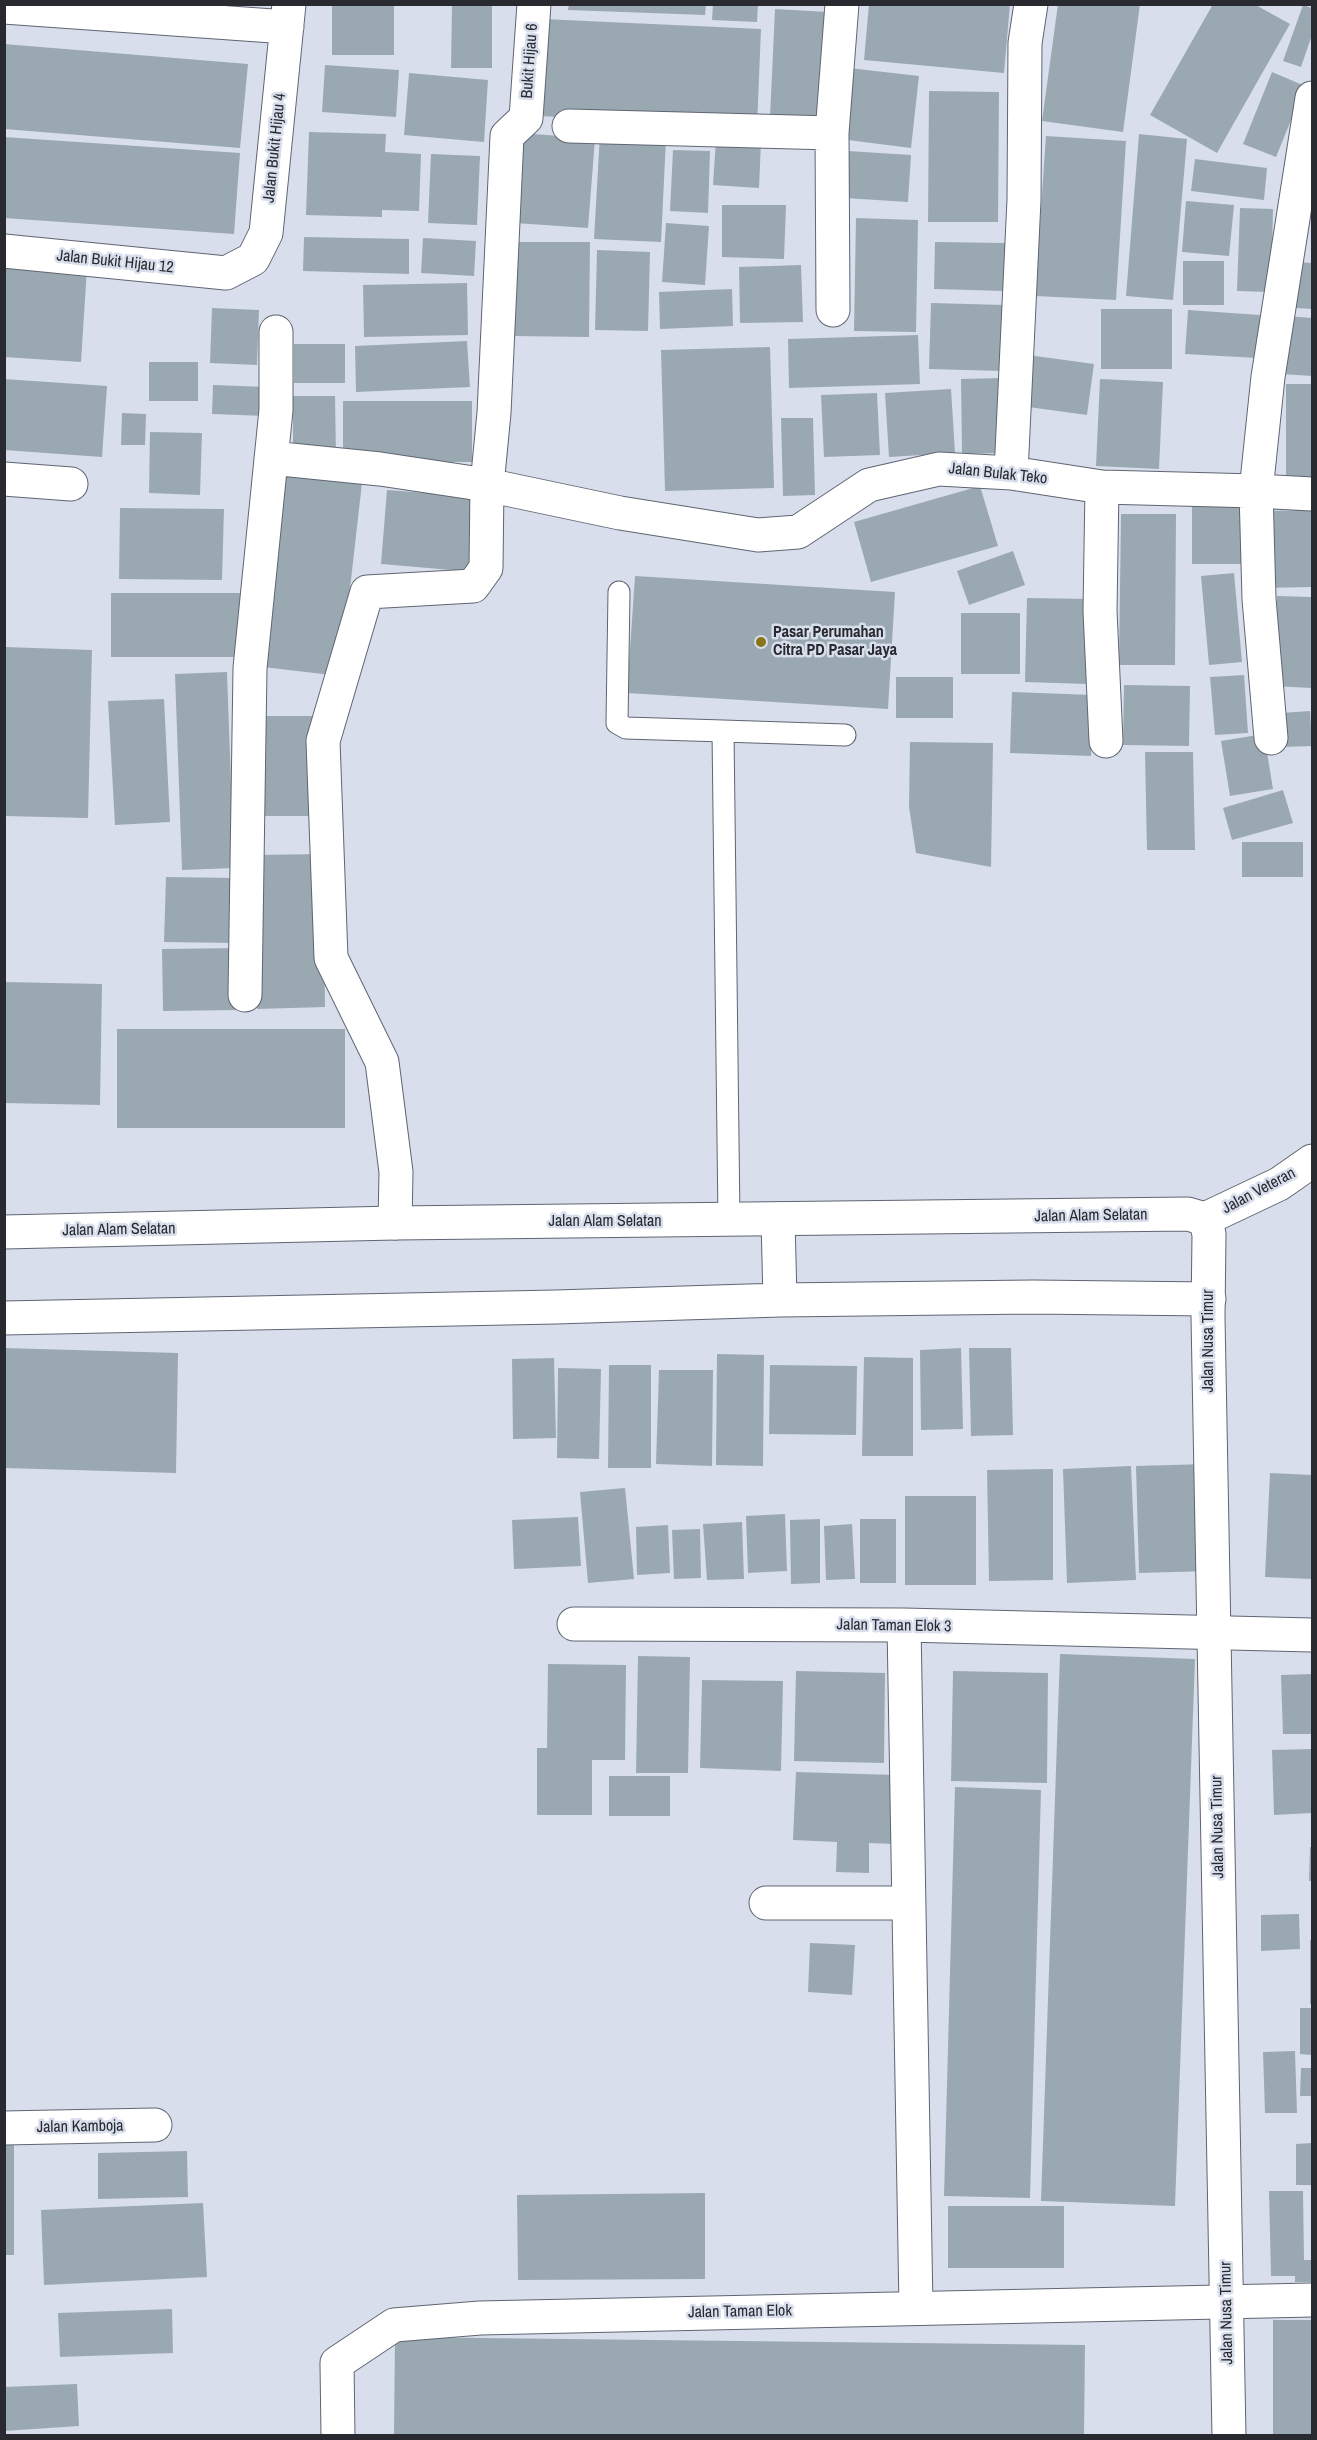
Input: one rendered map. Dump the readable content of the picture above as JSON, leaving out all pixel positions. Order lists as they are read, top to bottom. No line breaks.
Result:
{"streets":{"street":["Bukit Hijau 6","Jalan Bukit Hijau 4","Jalan Bukit Hijau 12","Jalan Bulak Teko","Jalan Veteran","Jalan Alam Selatan","Jalan Nusa Timur","Jalan Taman Elok 3","Jalan Kamboja","Jalan Taman Elok"]},"crossings":[["Bukit Hijau 6","Jalan Bulak Teko"],["Jalan Bukit Hijau 4","Jalan Bukit Hijau 12"],["Jalan Veteran","Jalan Alam Selatan"],["Jalan Veteran","Jalan Nusa Timur"],["Jalan Alam Selatan","Jalan Nusa Timur"],["Jalan Nusa Timur","Jalan Taman Elok 3"],["Jalan Nusa Timur","Jalan Taman Elok"]],"places":["Pasar Perumahan Citra PD Pasar Jaya"]}
